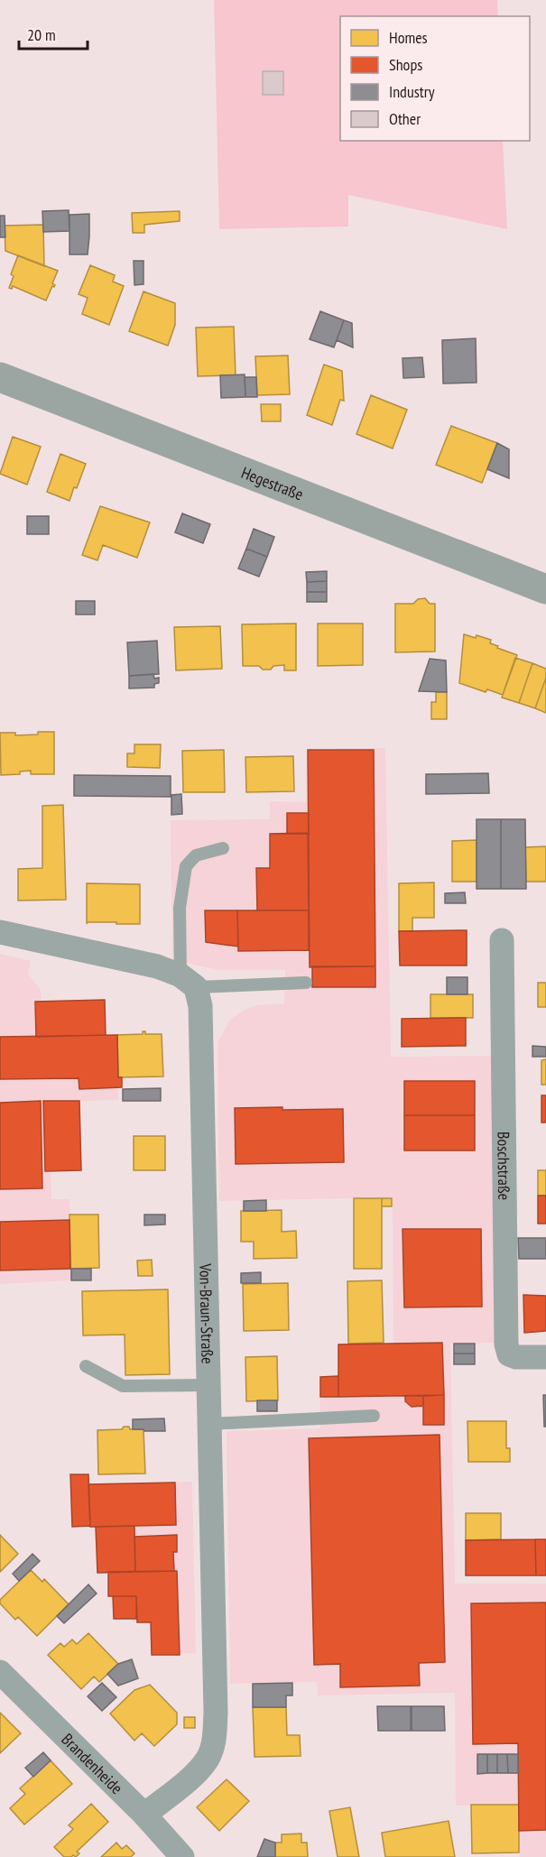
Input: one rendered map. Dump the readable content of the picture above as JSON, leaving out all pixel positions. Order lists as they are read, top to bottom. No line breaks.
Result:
{"streets":{"street":["Hegestraße","Boschstraße","Von-Braun-Straße","Brandenheide"]},"crossings":[["Von-Braun-Straße","Brandenheide"]],"legend":["Homes","Shops","Industry","Other"],"scale_bar":"20 m"}
